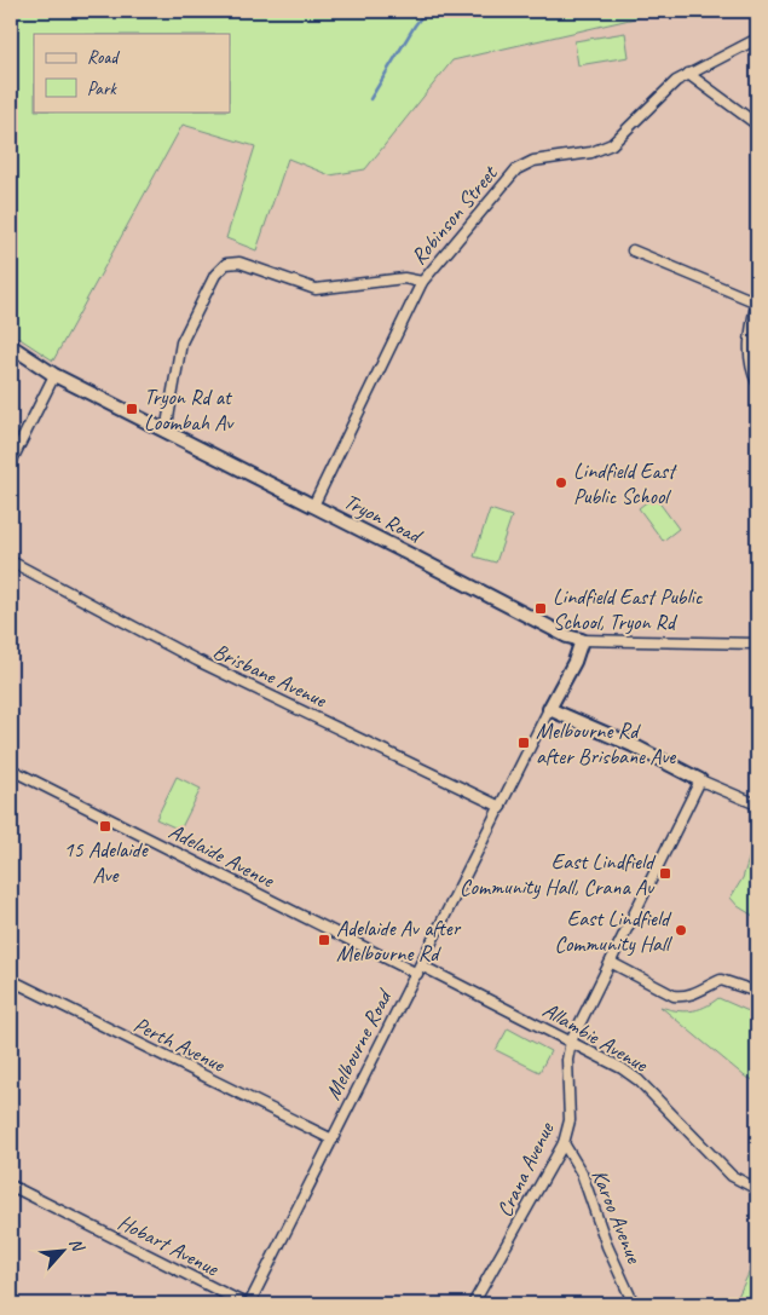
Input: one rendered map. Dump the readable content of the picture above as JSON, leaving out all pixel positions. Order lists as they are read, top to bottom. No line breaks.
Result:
{"streets":{"street":["Robinson Street","Tryon Road","Brisbane Avenue","Adelaide Avenue","Allambie Avenue","Perth Avenue","Melbourne Road","Crana Avenue","Karoo Avenue","Hobart Avenue"]},"crossings":[["Robinson Street","Tryon Road"],["Tryon Road","Melbourne Road"],["Brisbane Avenue","Melbourne Road"],["Adelaide Avenue","Allambie Avenue"],["Adelaide Avenue","Melbourne Road"],["Allambie Avenue","Melbourne Road"],["Allambie Avenue","Crana Avenue"],["Perth Avenue","Melbourne Road"],["Melbourne Road","Hobart Avenue"],["Crana Avenue","Karoo Avenue"]],"places":{"transit":["Tryon Rd at Loombah Av","Lindfield East Public School, Tryon Rd","Melbourne Rd after Brisbane Ave","15 Adelaide Ave","East Lindfield Community Hall, Crana Av","Adelaide Av after Melbourne Rd"],"other":["Lindfield East Public School","East Lindfield Community Hall"]},"legend":["Road","Park"],"north":"top right"}
